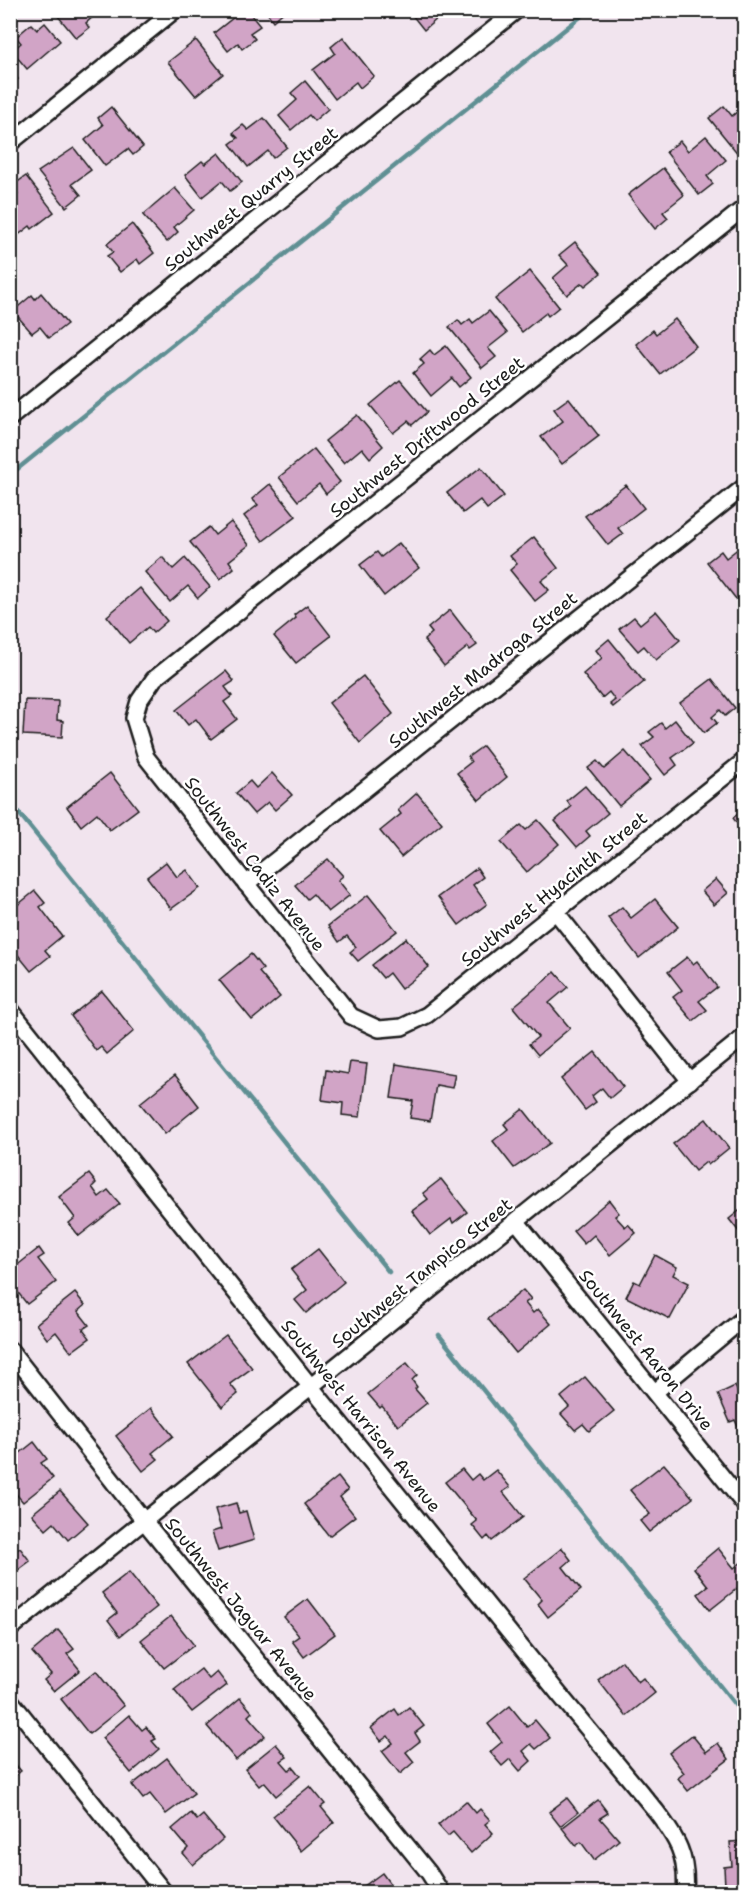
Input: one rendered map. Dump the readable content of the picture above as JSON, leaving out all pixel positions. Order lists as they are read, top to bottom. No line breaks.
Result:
{"streets":{"street":["Southwest Quarry Street","Southwest Driftwood Street","Southwest Madroga Street","Southwest Cadiz Avenue","Southwest Hyacinth Street","Southwest Tampico Street","Southwest Aaron Drive","Southwest Harrison Avenue","Southwest Jaguar Avenue"]},"crossings":[["Southwest Driftwood Street","Southwest Cadiz Avenue"],["Southwest Madroga Street","Southwest Cadiz Avenue"],["Southwest Cadiz Avenue","Southwest Hyacinth Street"],["Southwest Tampico Street","Southwest Aaron Drive"],["Southwest Tampico Street","Southwest Harrison Avenue"],["Southwest Tampico Street","Southwest Jaguar Avenue"]]}
